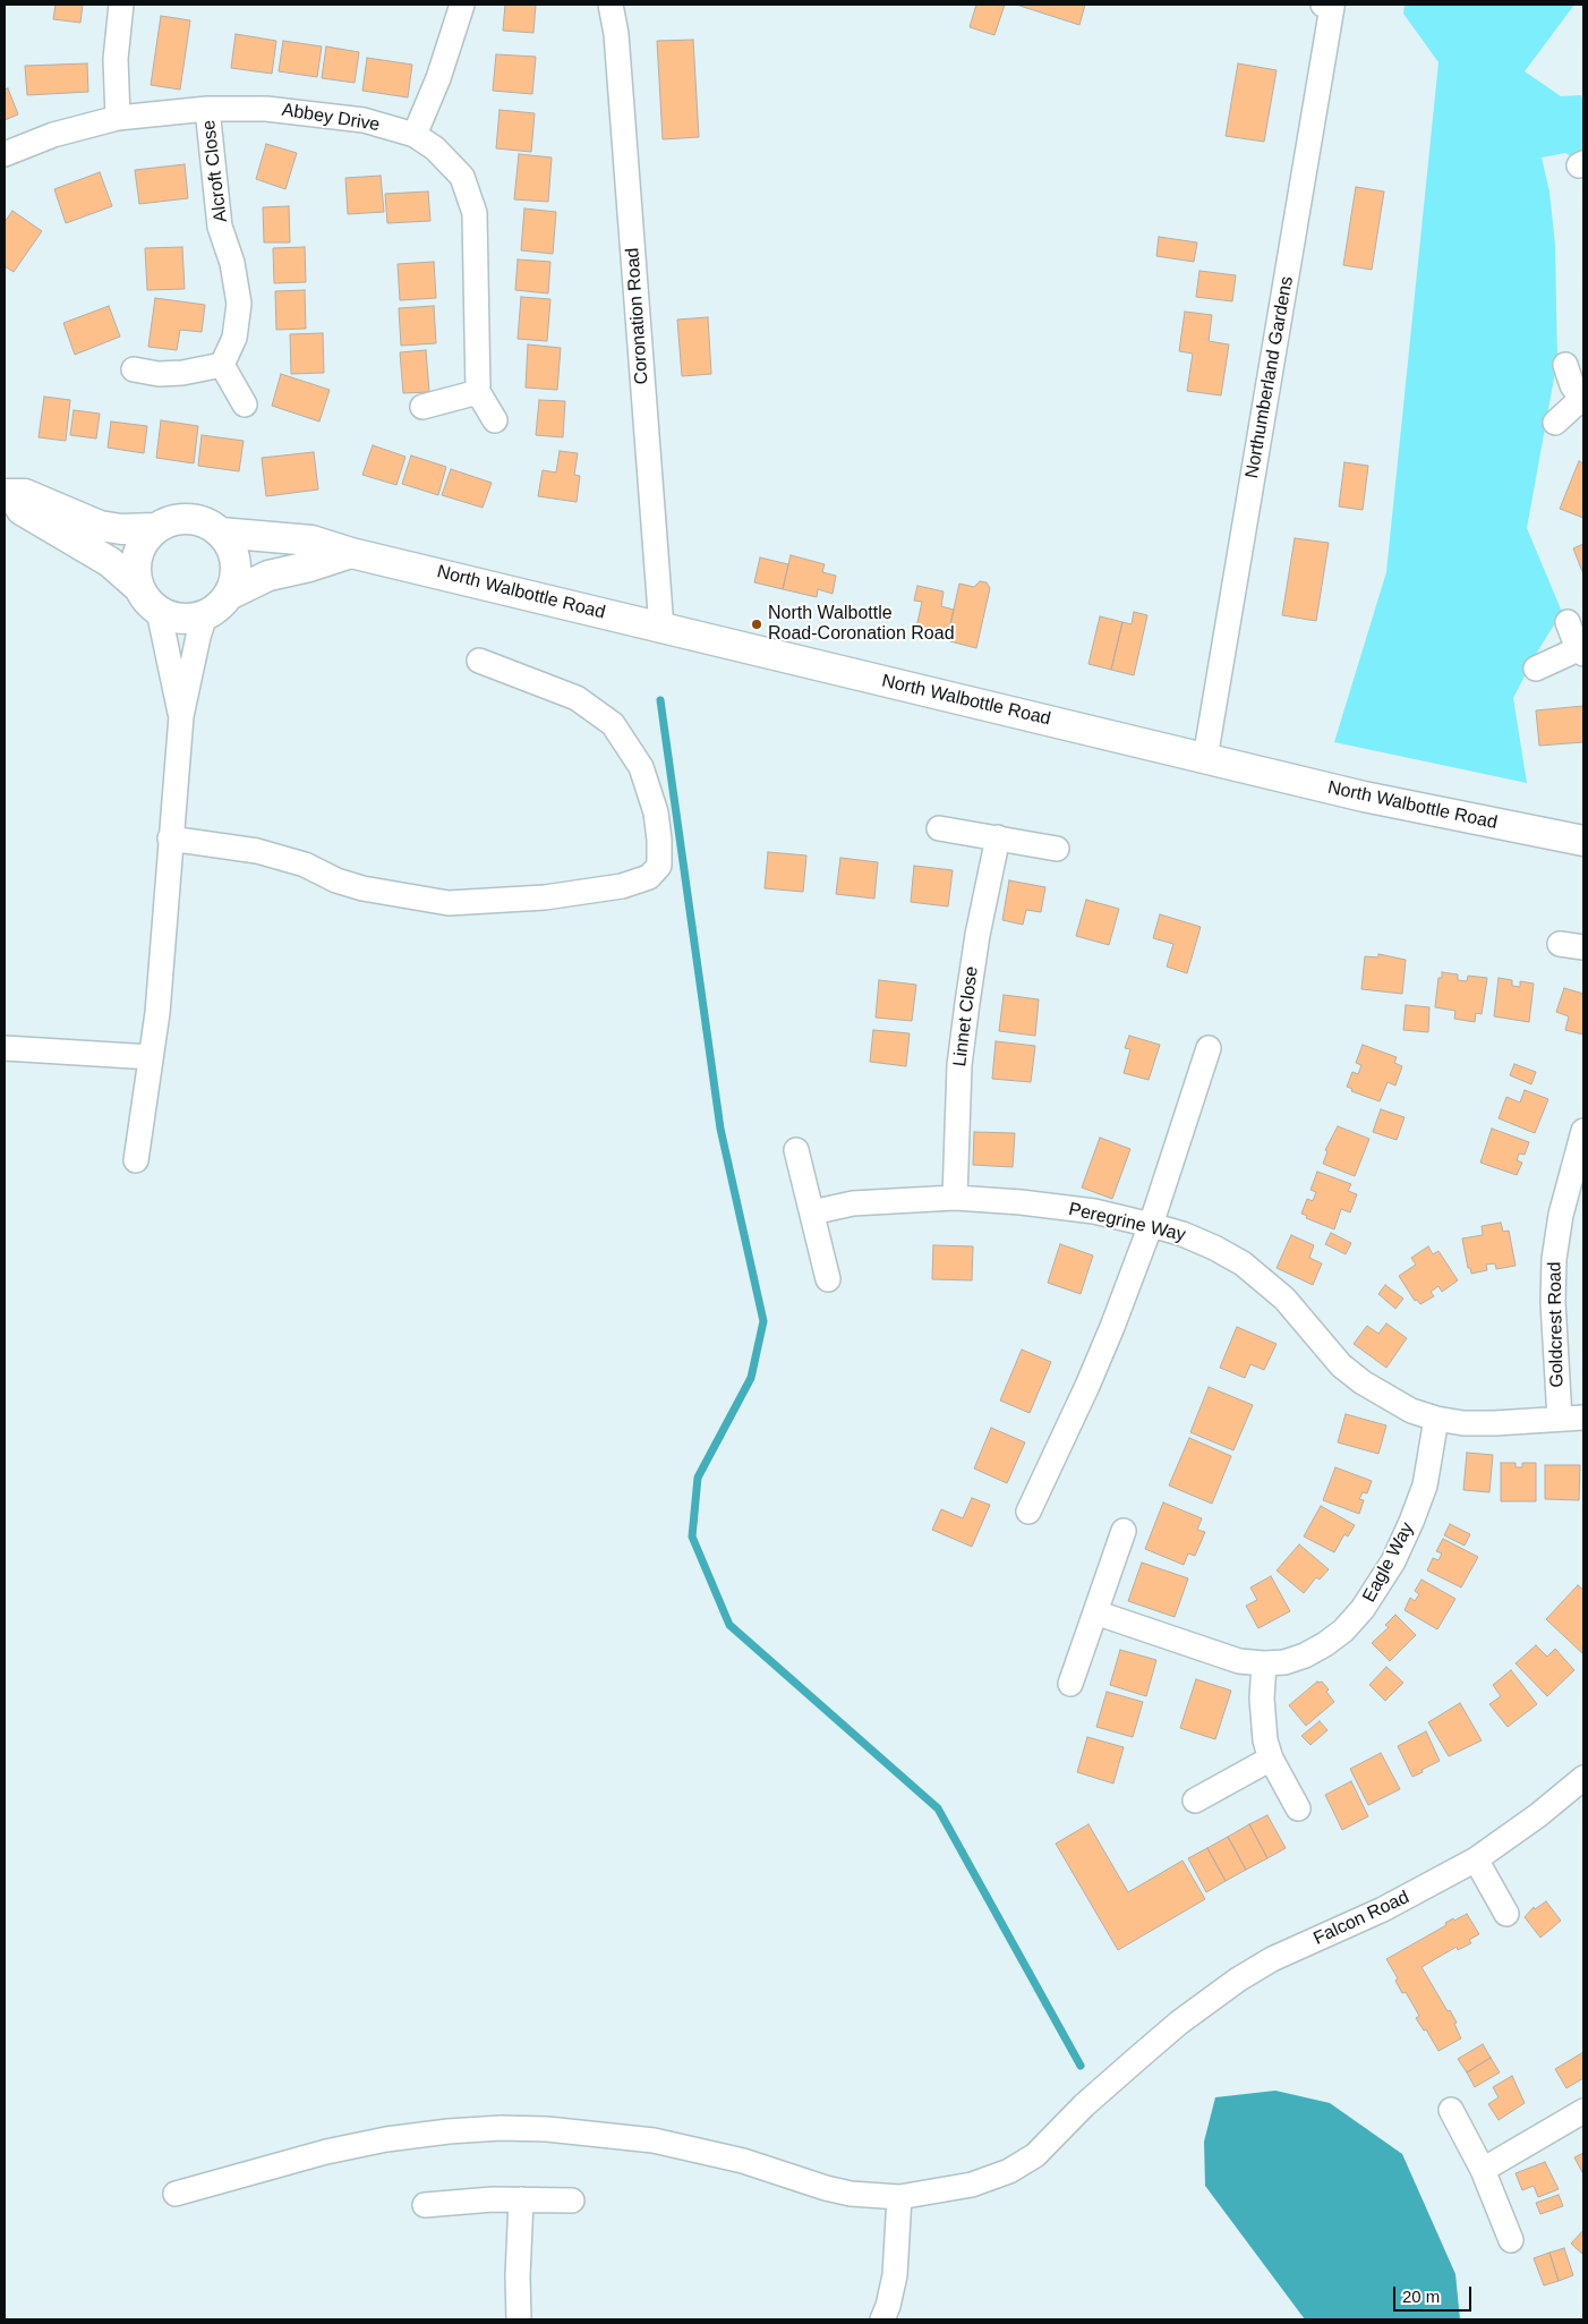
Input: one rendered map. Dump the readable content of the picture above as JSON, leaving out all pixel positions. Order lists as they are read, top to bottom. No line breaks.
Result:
{"streets":{"street":["Abbey Drive","Alcroft Close","Coronation Road","Northumberland Gardens","North Walbottle Road","Linnet Close","Peregrine Way","Goldcrest Road","Eagle Way","Falcon Road"]},"crossings":[["Abbey Drive","Alcroft Close"],["Coronation Road","North Walbottle Road"],["Northumberland Gardens","North Walbottle Road"],["Linnet Close","Peregrine Way"],["Peregrine Way","Goldcrest Road"],["Peregrine Way","Eagle Way"]],"places":["North Walbottle Road-Coronation Road"],"scale_bar":"20 m"}
